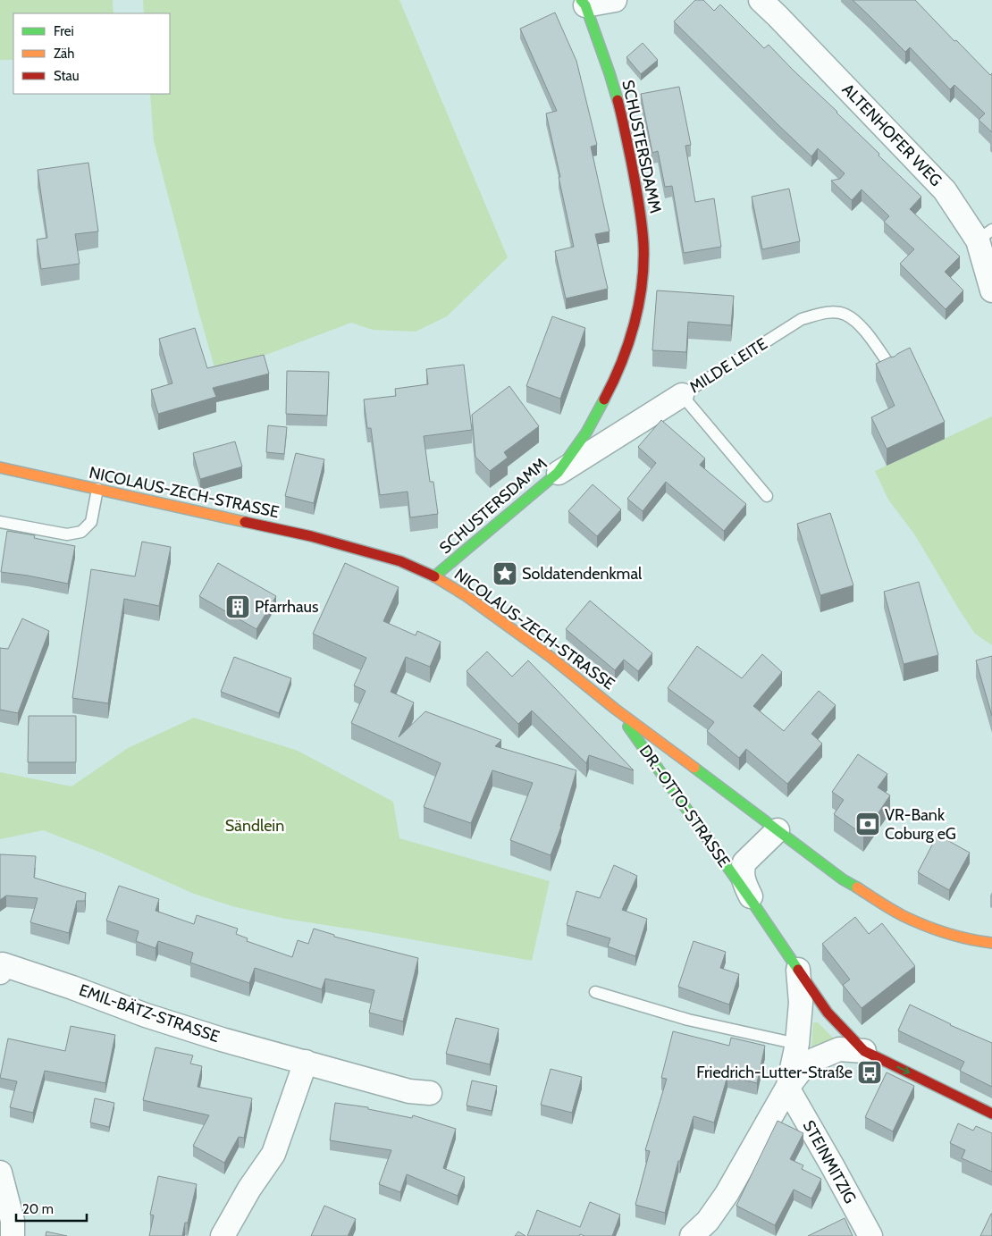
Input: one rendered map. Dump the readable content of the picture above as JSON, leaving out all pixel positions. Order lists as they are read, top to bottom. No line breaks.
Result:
{"streets":{"street":["ALTENHOFER WEG","SCHUSTERSDAMM","MILDE LEITE","NICOLAUS-ZECH-STRASSE","DR.-OTTO-STRASSE","EMIL-BÄTZ-STRASSE","STEINMITZIG"]},"crossings":[["SCHUSTERSDAMM","MILDE LEITE"],["SCHUSTERSDAMM","NICOLAUS-ZECH-STRASSE"],["NICOLAUS-ZECH-STRASSE","DR.-OTTO-STRASSE"]],"parks":["Sändlein"],"places":{"place":["Soldatendenkmal"],"building":["Pfarrhaus"],"bank":["VR-Bank Coburg eG"],"bus stop":["Friedrich-Lutter-Straße"]},"legend":["Frei","Zäh","Stau"],"scale_bar":"20 m"}
